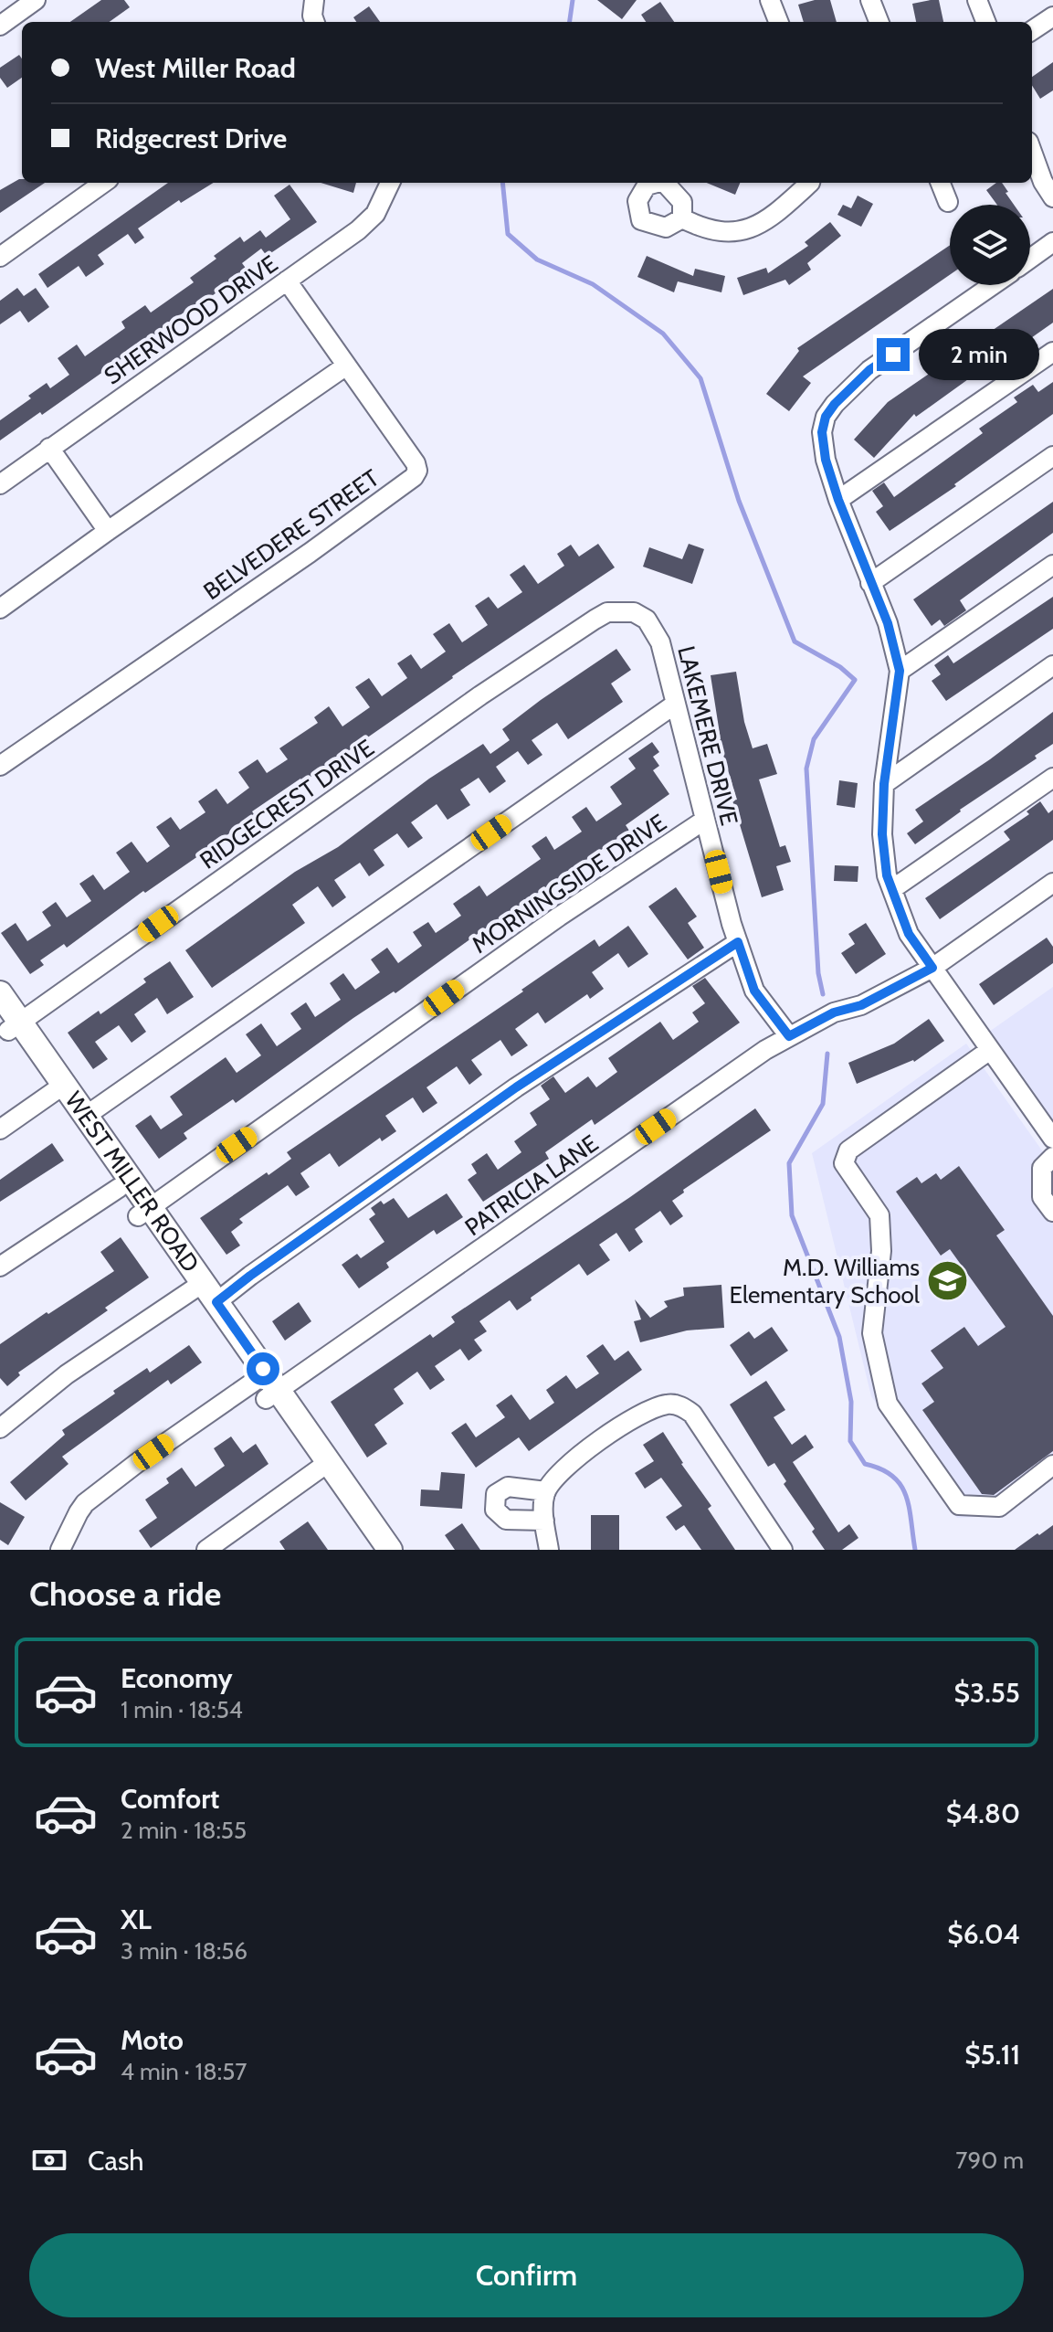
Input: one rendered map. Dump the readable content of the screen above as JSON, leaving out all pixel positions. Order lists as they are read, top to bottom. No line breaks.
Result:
{"streets":{"main road":["WEST MILLER ROAD"],"street":["SHERWOOD DRIVE","BELVEDERE STREET","LAKEMERE DRIVE","RIDGECREST DRIVE","MORNINGSIDE DRIVE","PATRICIA LANE"]},"crossings":[["SHERWOOD DRIVE","BELVEDERE STREET"],["LAKEMERE DRIVE","RIDGECREST DRIVE"],["LAKEMERE DRIVE","MORNINGSIDE DRIVE"],["LAKEMERE DRIVE","PATRICIA LANE"],["RIDGECREST DRIVE","WEST MILLER ROAD"],["MORNINGSIDE DRIVE","WEST MILLER ROAD"],["WEST MILLER ROAD","PATRICIA LANE"]],"places":{"school or university":["M.D. Williams Elementary School"]},"page":{"banner":["West Miller Road","Ridgecrest Drive"],"bubble":"2 min","heading":"Choose a ride","list":[{"name":"Economy","note":"1 min · 18:54","value":"$3.55"},{"name":"Comfort","note":"2 min · 18:55","value":"$4.80"},{"name":"XL","note":"3 min · 18:56","value":"$6.04"},{"name":"Moto","note":"4 min · 18:57","value":"$5.11"}],"pay":["Cash","790 m"],"buttons":"Confirm"}}
